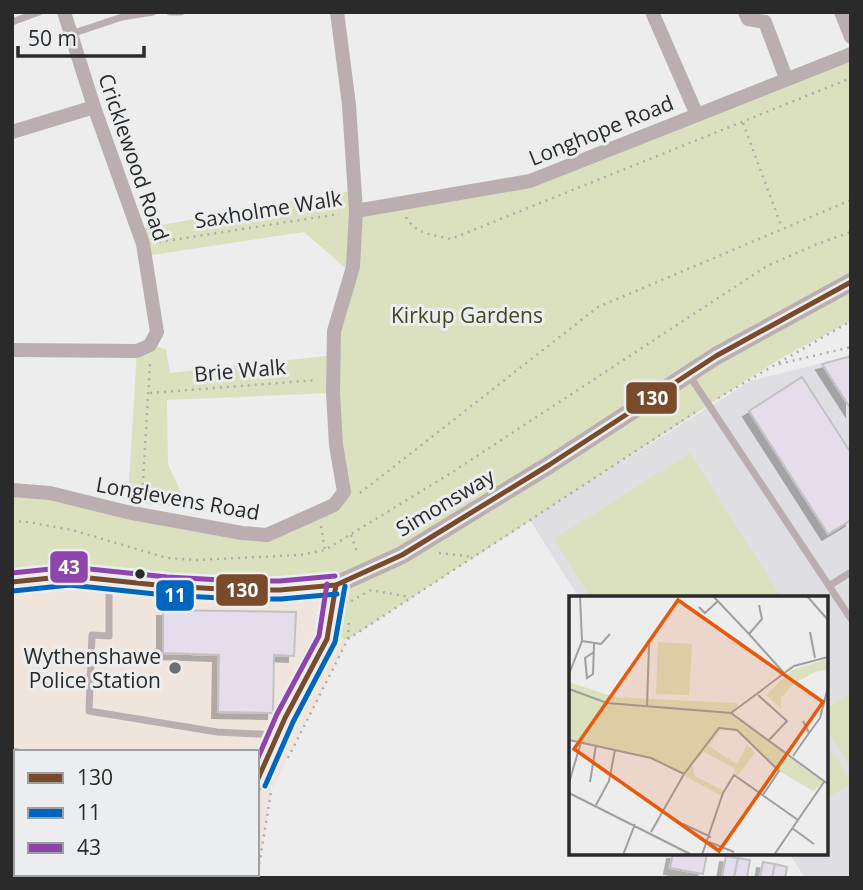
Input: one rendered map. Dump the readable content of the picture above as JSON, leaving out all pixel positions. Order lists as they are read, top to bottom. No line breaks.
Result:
{"streets":{"street":["Longhope Road","Cricklewood Road","Longlevens Road","Simonsway"],"path":["Saxholme Walk","Brie Walk"]},"crossings":[["Longhope Road","Saxholme Walk"],["Cricklewood Road","Saxholme Walk"]],"parks":["Kirkup Gardens"],"places":["Wythenshawe Police Station"],"lines":["transit line 130","transit line 43","transit line 11"],"legend":["130","11","43"],"scale_bar":"50 m"}
